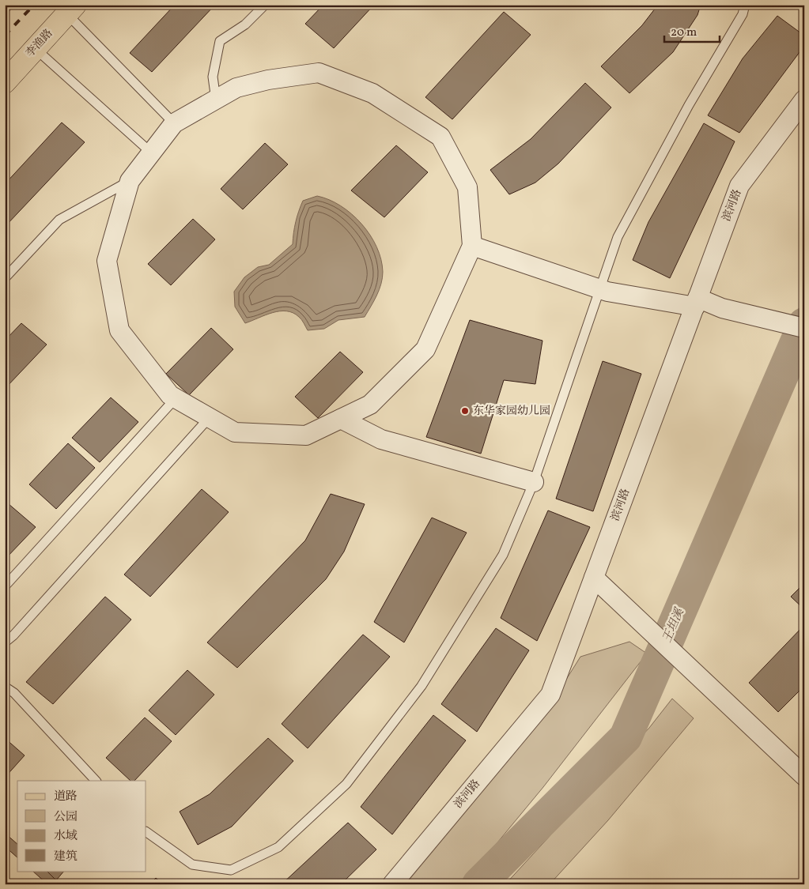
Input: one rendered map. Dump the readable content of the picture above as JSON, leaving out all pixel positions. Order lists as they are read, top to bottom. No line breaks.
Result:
{"streets":{"main road":["李渔路"],"street":["滨河路"]},"water":["王坦溪"],"places":["东华家园幼儿园"],"legend":["道路","公园","水域","建筑"],"scale_bar":"20 m"}
